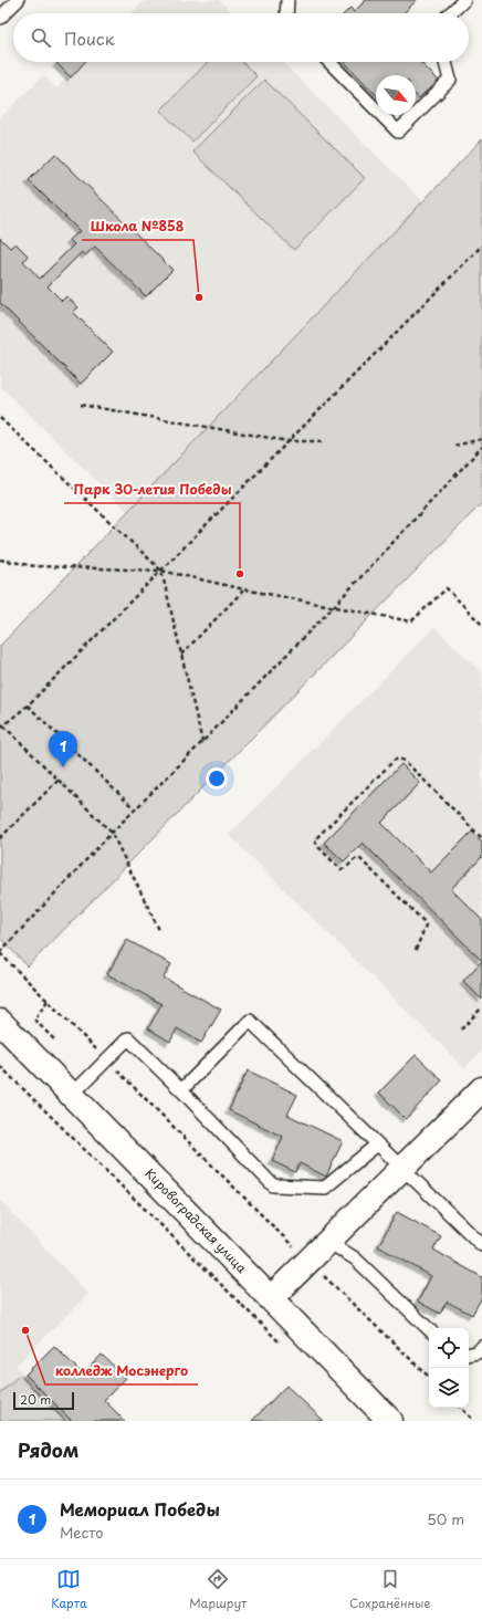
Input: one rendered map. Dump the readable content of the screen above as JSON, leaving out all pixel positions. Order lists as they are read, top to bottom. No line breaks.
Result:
{"streets":{"street":["Кировоградская улица"]},"places":["Школа №858","Парк 30-летия Победы","колледж Мосэнерго"],"scale_bar":"20 m","north":"bottom right","page":{"search":"Поиск","pins":"1","scale":"20 m","heading":"Рядом","list":[{"mark":"1","name":"Мемориал Победы","note":"Место","value":"50 m"}],"nav":["Карта","Маршрут","Сохранённые"]}}
